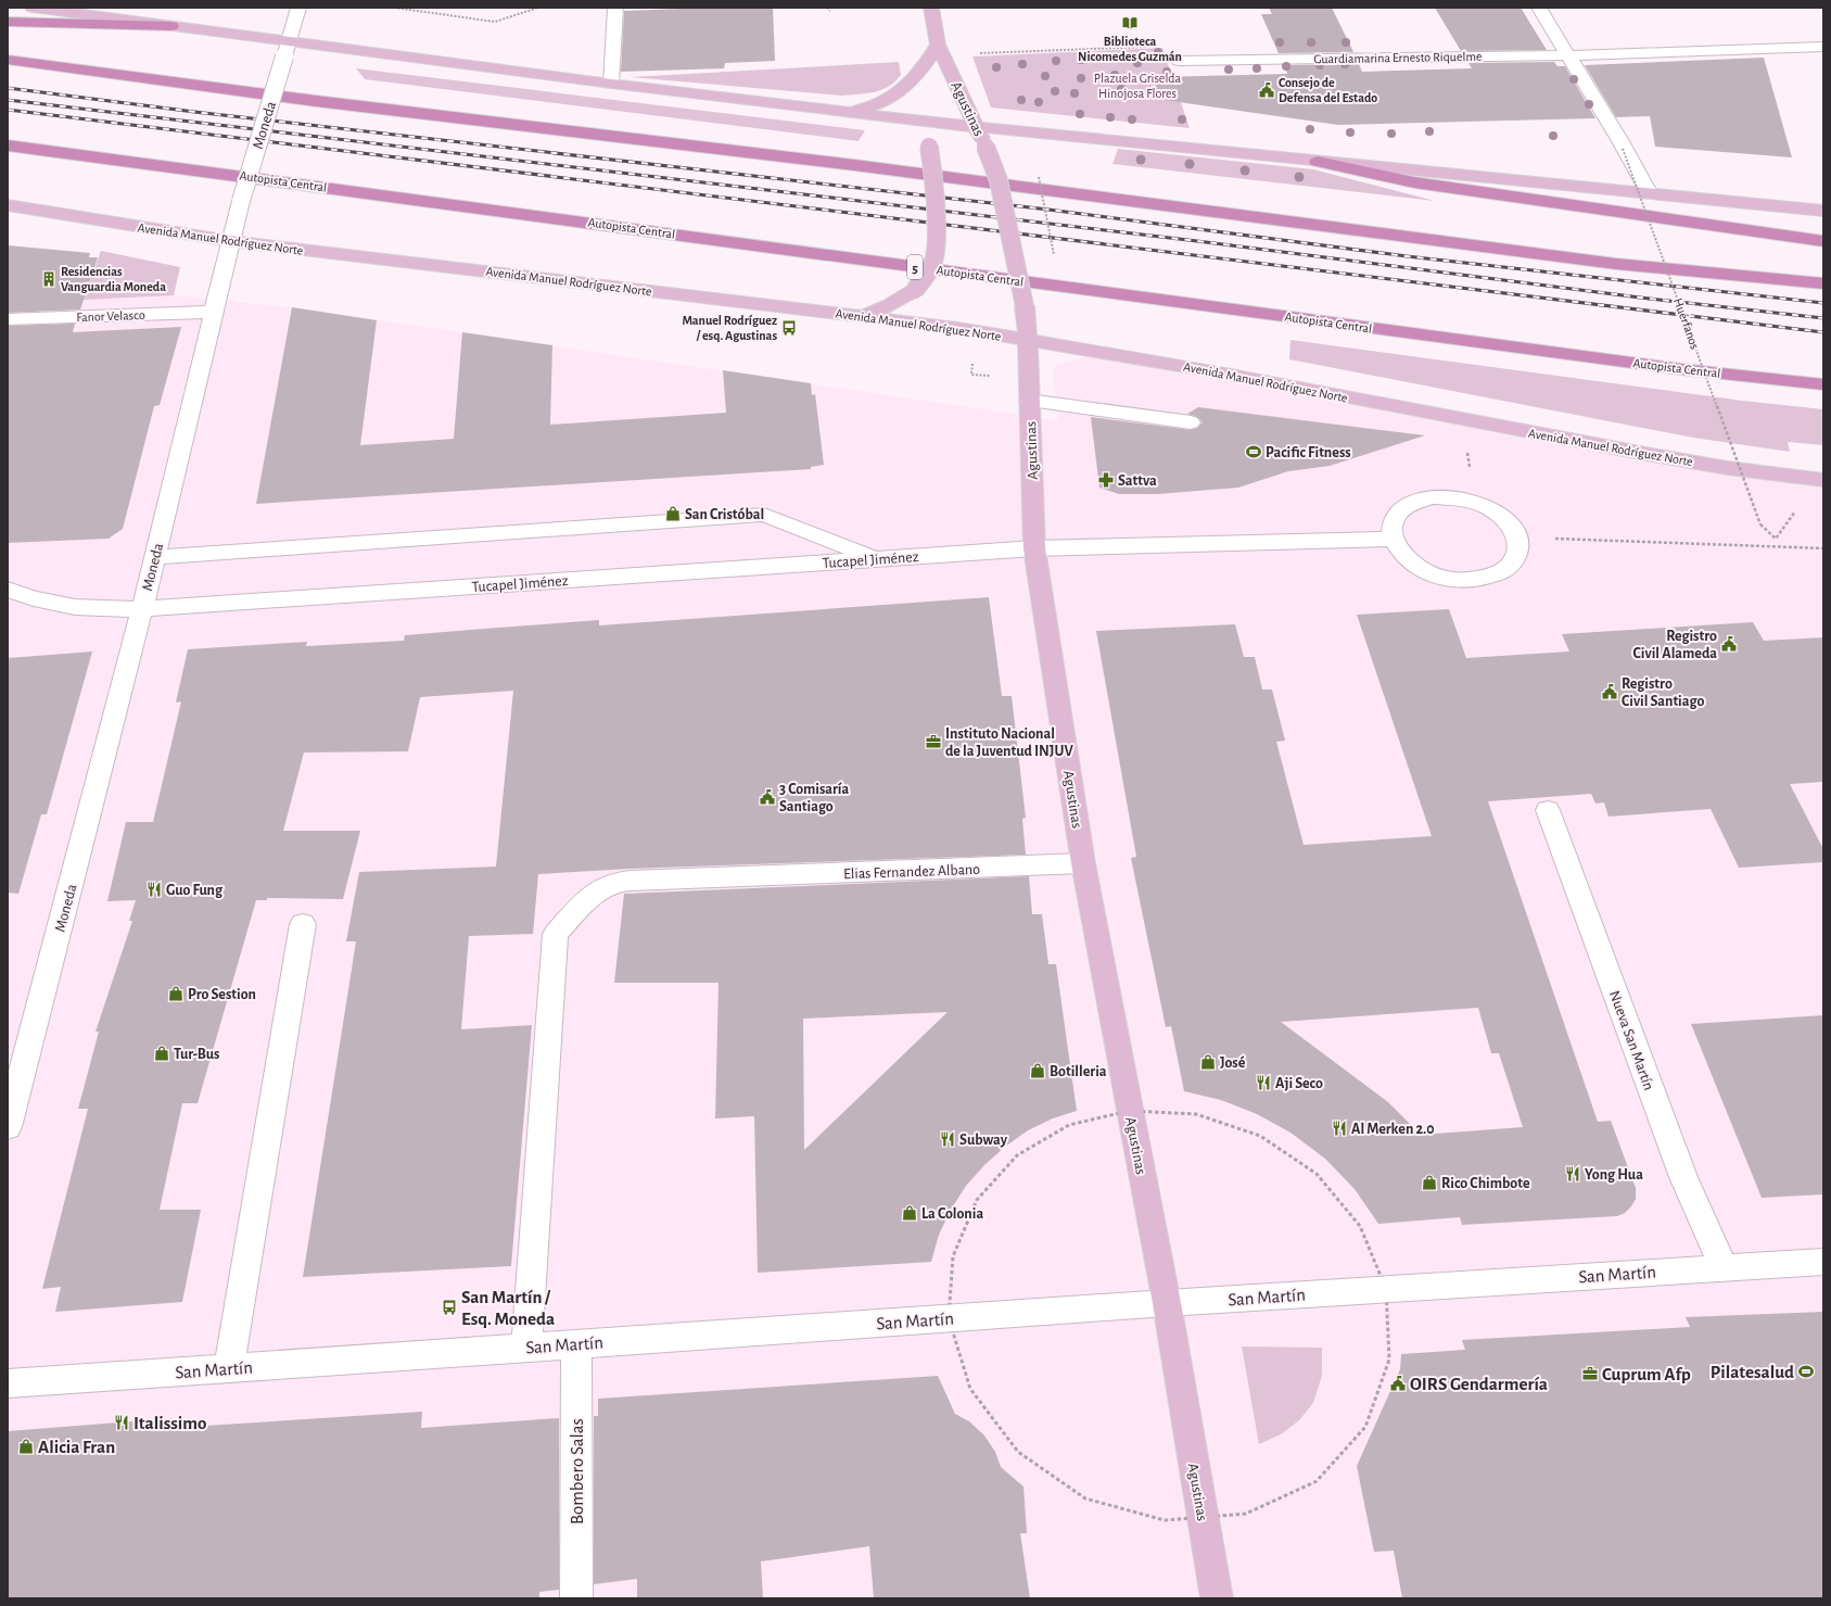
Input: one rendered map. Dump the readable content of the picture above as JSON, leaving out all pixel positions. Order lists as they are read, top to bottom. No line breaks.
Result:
{"streets":{"highway":["Autopista Central","5"],"main road":["Agustinas","Avenida Manuel Rodríguez Norte"],"street":["Guardiamarina Ernesto Riquelme","Moneda","Fanor Velasco","Tucapel Jiménez","Elias Fernandez Albano","Nueva San Martín","San Martín","Bombero Salas"],"path":["Huérfanos"]},"crossings":[["Agustinas","Avenida Manuel Rodríguez Norte"],["Agustinas","Tucapel Jiménez"],["Agustinas","Elias Fernandez Albano"],["Agustinas","San Martín"],["Moneda","Avenida Manuel Rodríguez Norte"],["Moneda","Fanor Velasco"],["Moneda","Tucapel Jiménez"],["Elias Fernandez Albano","San Martín"],["Nueva San Martín","San Martín"],["San Martín","Bombero Salas"]],"parks":["Plazuela Griselda Hinojosa Flores"],"places":{"library":["Biblioteca Nicomedes Guzmán"],"public building":["Consejo de Defensa del Estado","Registro Civil Alameda","Registro Civil Santiago","3 Comisaría Santiago","OIRS Gendarmería"],"building":["Residencias Vanguardia Moneda"],"bus stop":["Manuel Rodríguez / esq. Agustinas","San Martín / Esq. Moneda"],"sports":["Pacific Fitness","Pilatesalud"],"pharmacy":["Sattva"],"shop":["San Cristóbal","Pro Sestion","Tur-Bus","José","Botilleria","Rico Chimbote","La Colonia","Alicia Fran"],"office":["Instituto Nacional de la Juventud INJUV","Cuprum Afp"],"restaurant":["Guo Fung","Aji Seco","Al Merken 2.0","Subway","Yong Hua","Italissimo"]}}
